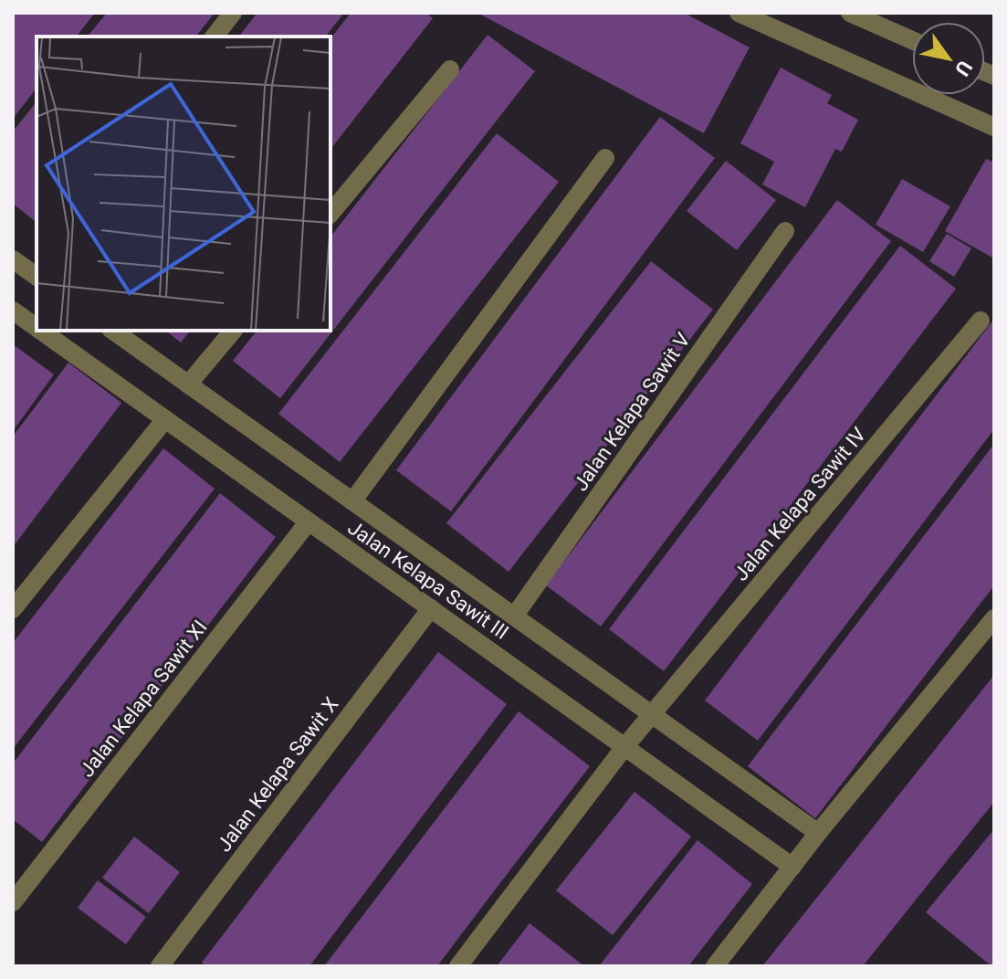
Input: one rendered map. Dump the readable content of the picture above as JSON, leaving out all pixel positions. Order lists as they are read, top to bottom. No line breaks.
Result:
{"streets":{"street":["Jalan Kelapa Sawit V","Jalan Kelapa Sawit IV","Jalan Kelapa Sawit III","Jalan Kelapa Sawit XI","Jalan Kelapa Sawit X"]},"crossings":[["Jalan Kelapa Sawit V","Jalan Kelapa Sawit III"],["Jalan Kelapa Sawit IV","Jalan Kelapa Sawit III"],["Jalan Kelapa Sawit III","Jalan Kelapa Sawit XI"],["Jalan Kelapa Sawit III","Jalan Kelapa Sawit X"]],"north":"bottom right"}
